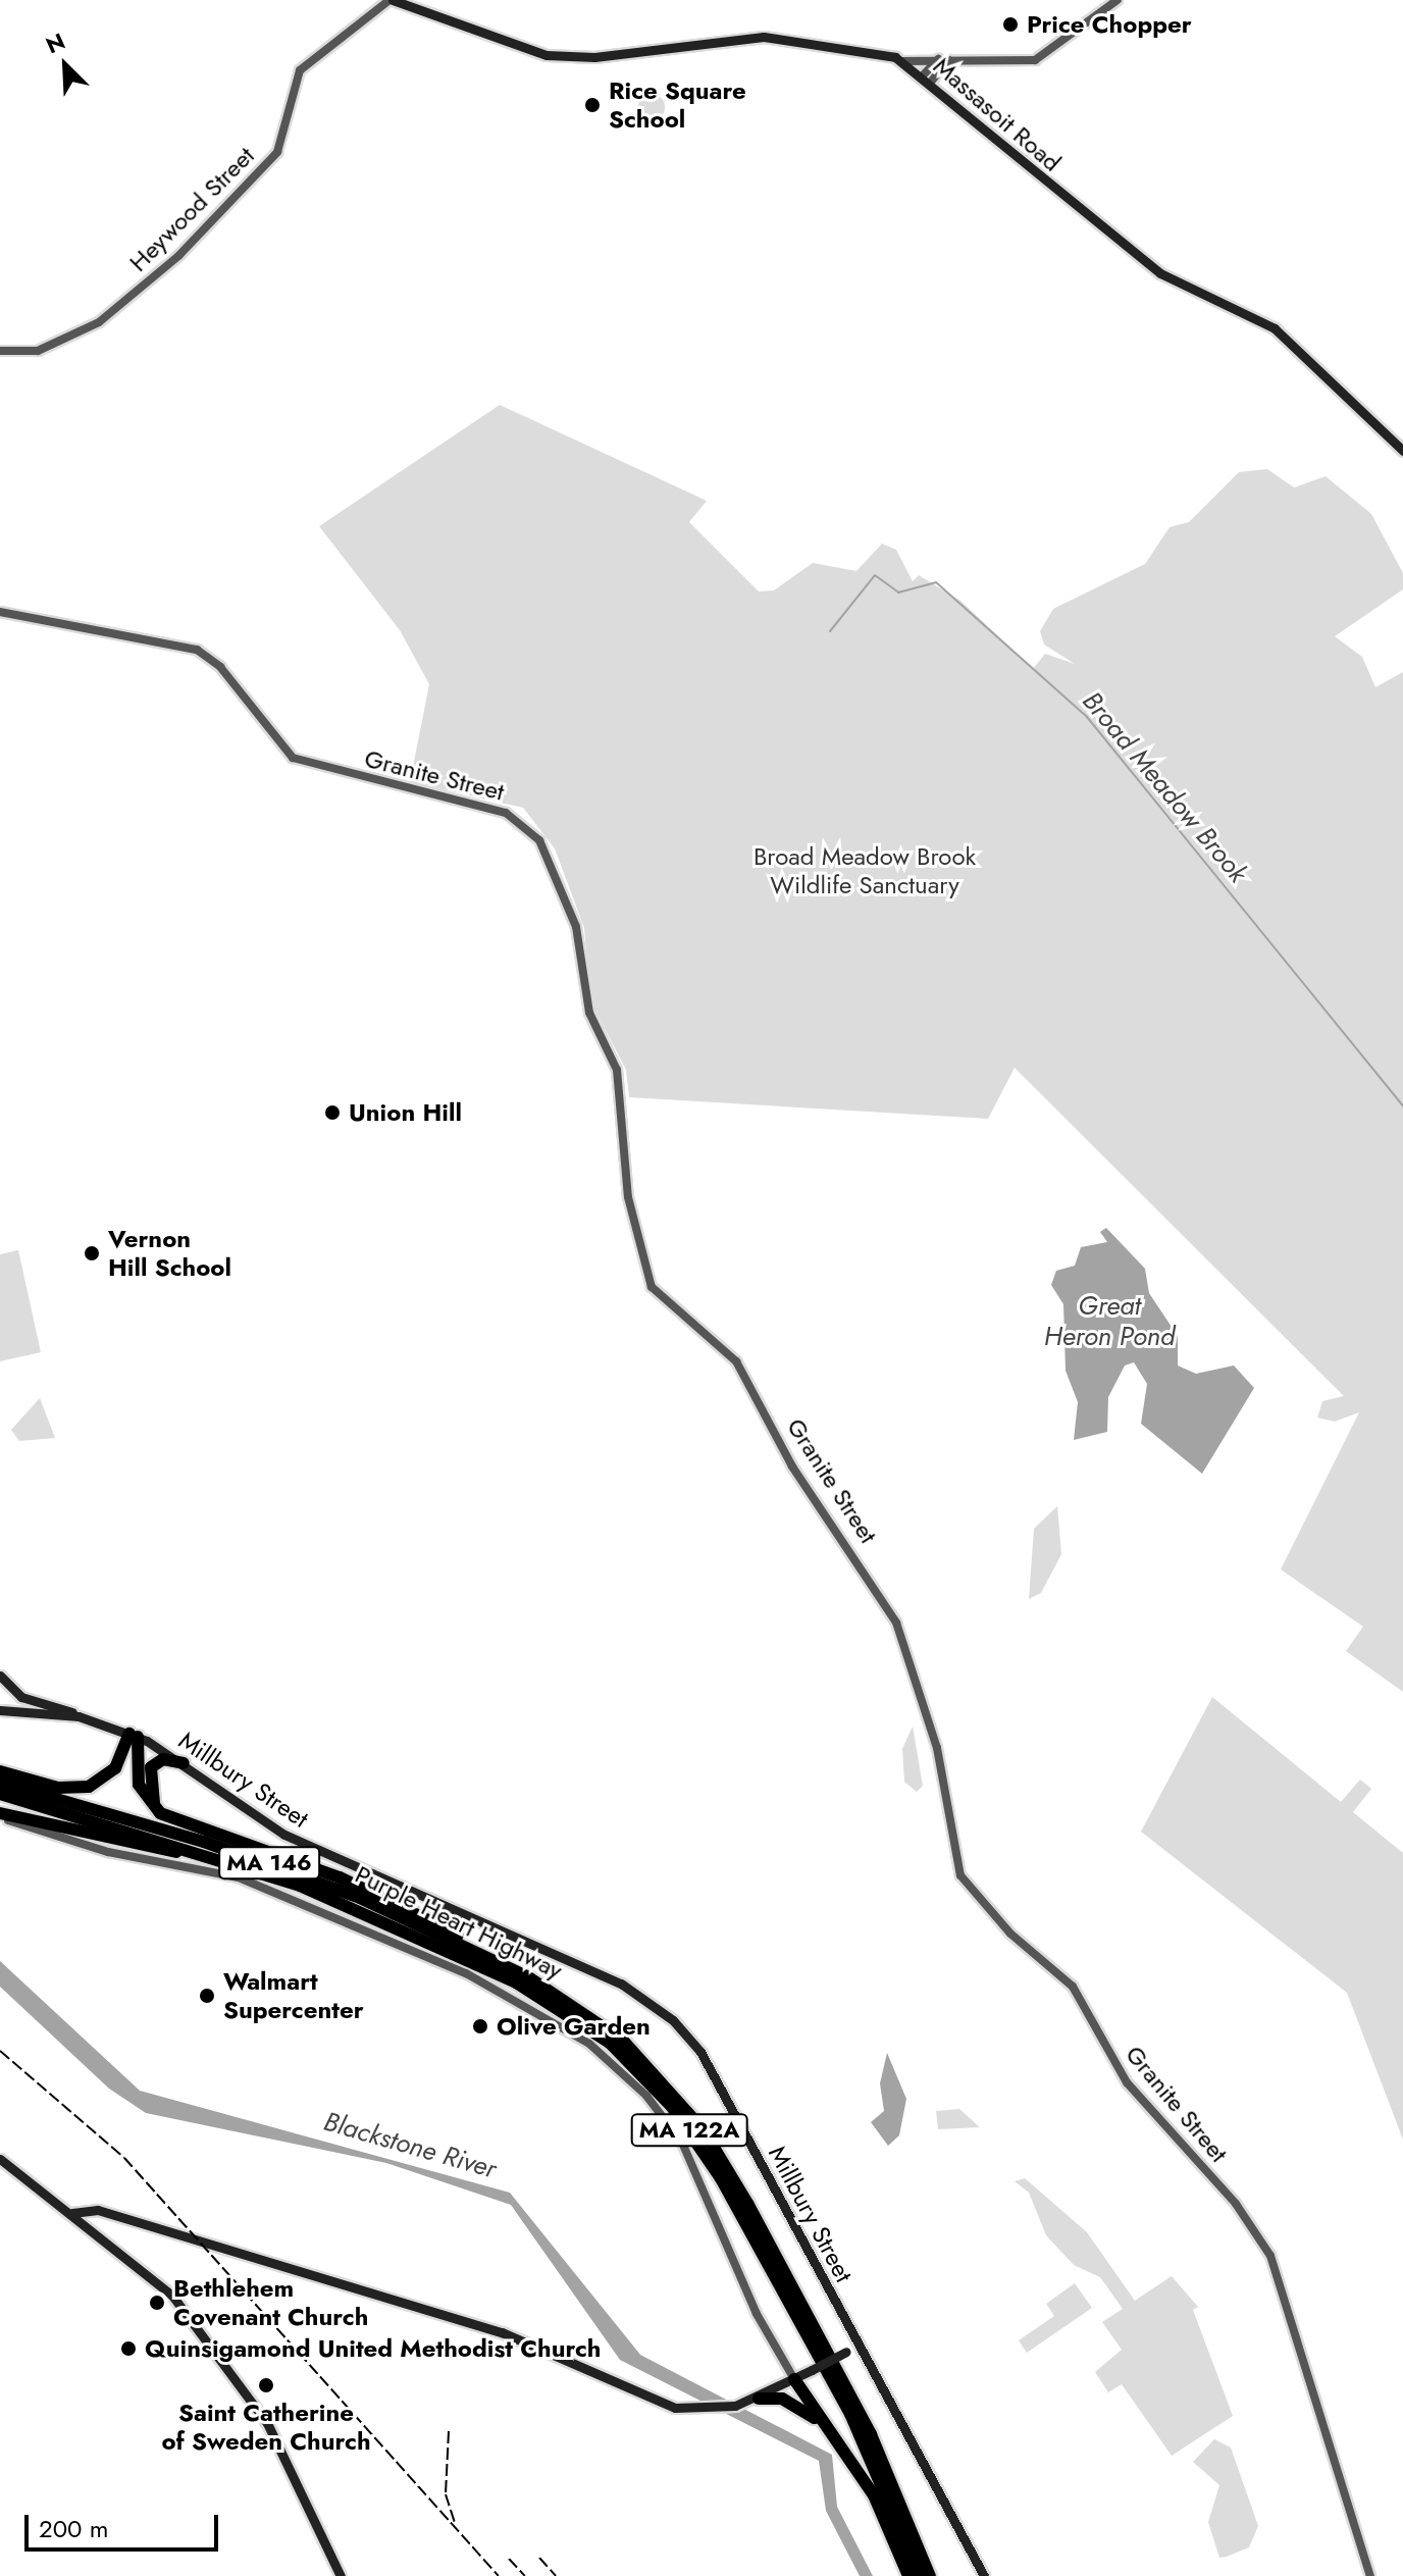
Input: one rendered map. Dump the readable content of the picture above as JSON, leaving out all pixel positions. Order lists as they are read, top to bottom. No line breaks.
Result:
{"streets":{"highway":["MA 146","Purple Heart Highway","MA 122A"],"main road":["Massasoit Road","Millbury Street"],"street":["Heywood Street","Granite Street"]},"crossings":[["Massasoit Road","Heywood Street"],["Purple Heart Highway","MA 122A"]],"water":["Broad Meadow Brook","Great Heron Pond","Blackstone River"],"parks":["Broad Meadow Brook Wildlife Sanctuary"],"places":["Price Chopper","Rice Square School","Union Hill","Vernon Hill School","Walmart Supercenter","Olive Garden","Bethlehem Covenant Church","Quinsigamond United Methodist Church","Saint Catherine of Sweden Church"],"scale_bar":"200 m","north":"top left"}
